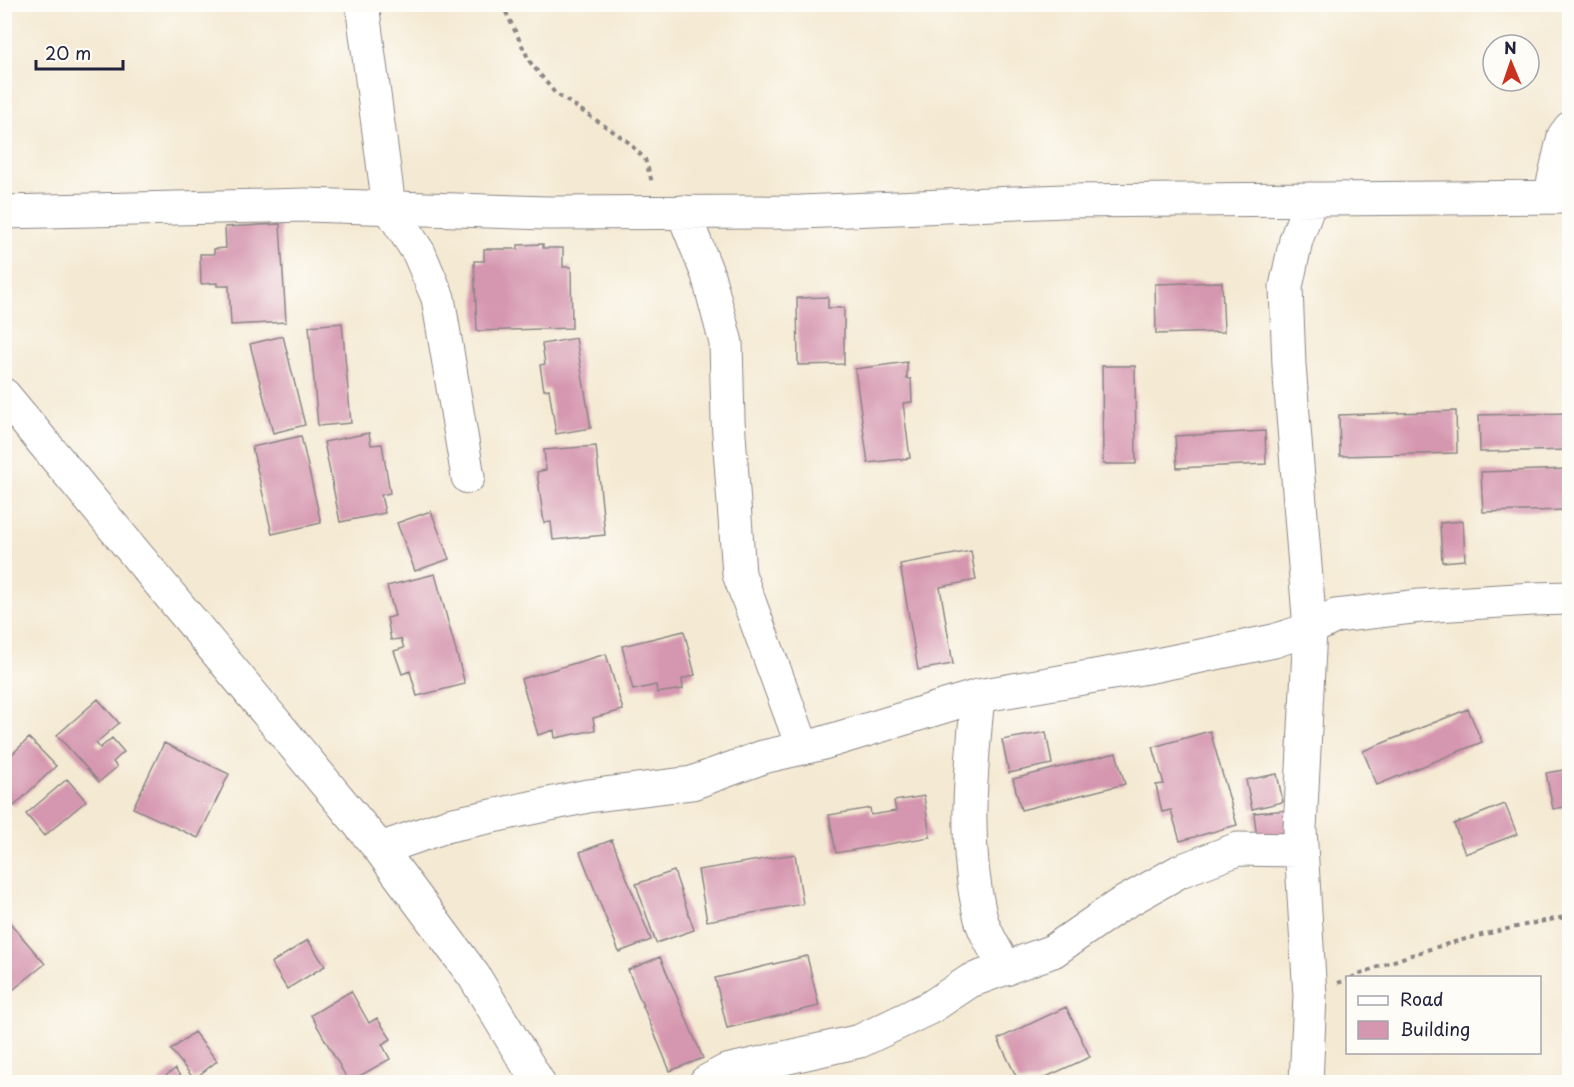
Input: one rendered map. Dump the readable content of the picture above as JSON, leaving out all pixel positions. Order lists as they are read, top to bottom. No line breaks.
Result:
{"legend":["Road","Building"],"scale_bar":"20 m","north":"top"}
